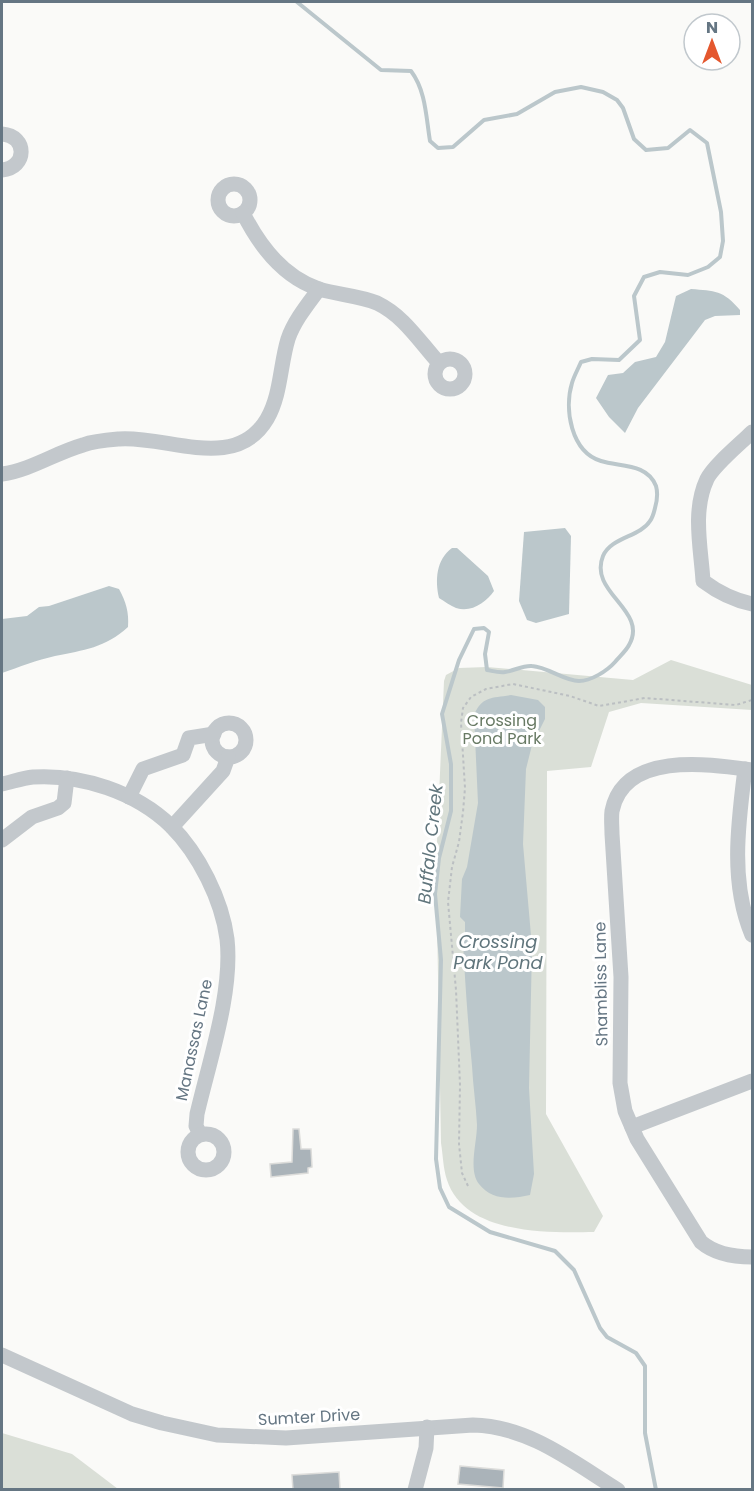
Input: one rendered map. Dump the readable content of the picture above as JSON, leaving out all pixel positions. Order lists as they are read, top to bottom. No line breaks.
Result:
{"streets":{"street":["Shambliss Lane","Manassas Lane","Sumter Drive"]},"water":["Buffalo Creek","Crossing Park Pond"],"parks":["Crossing Pond Park"],"north":"top"}
